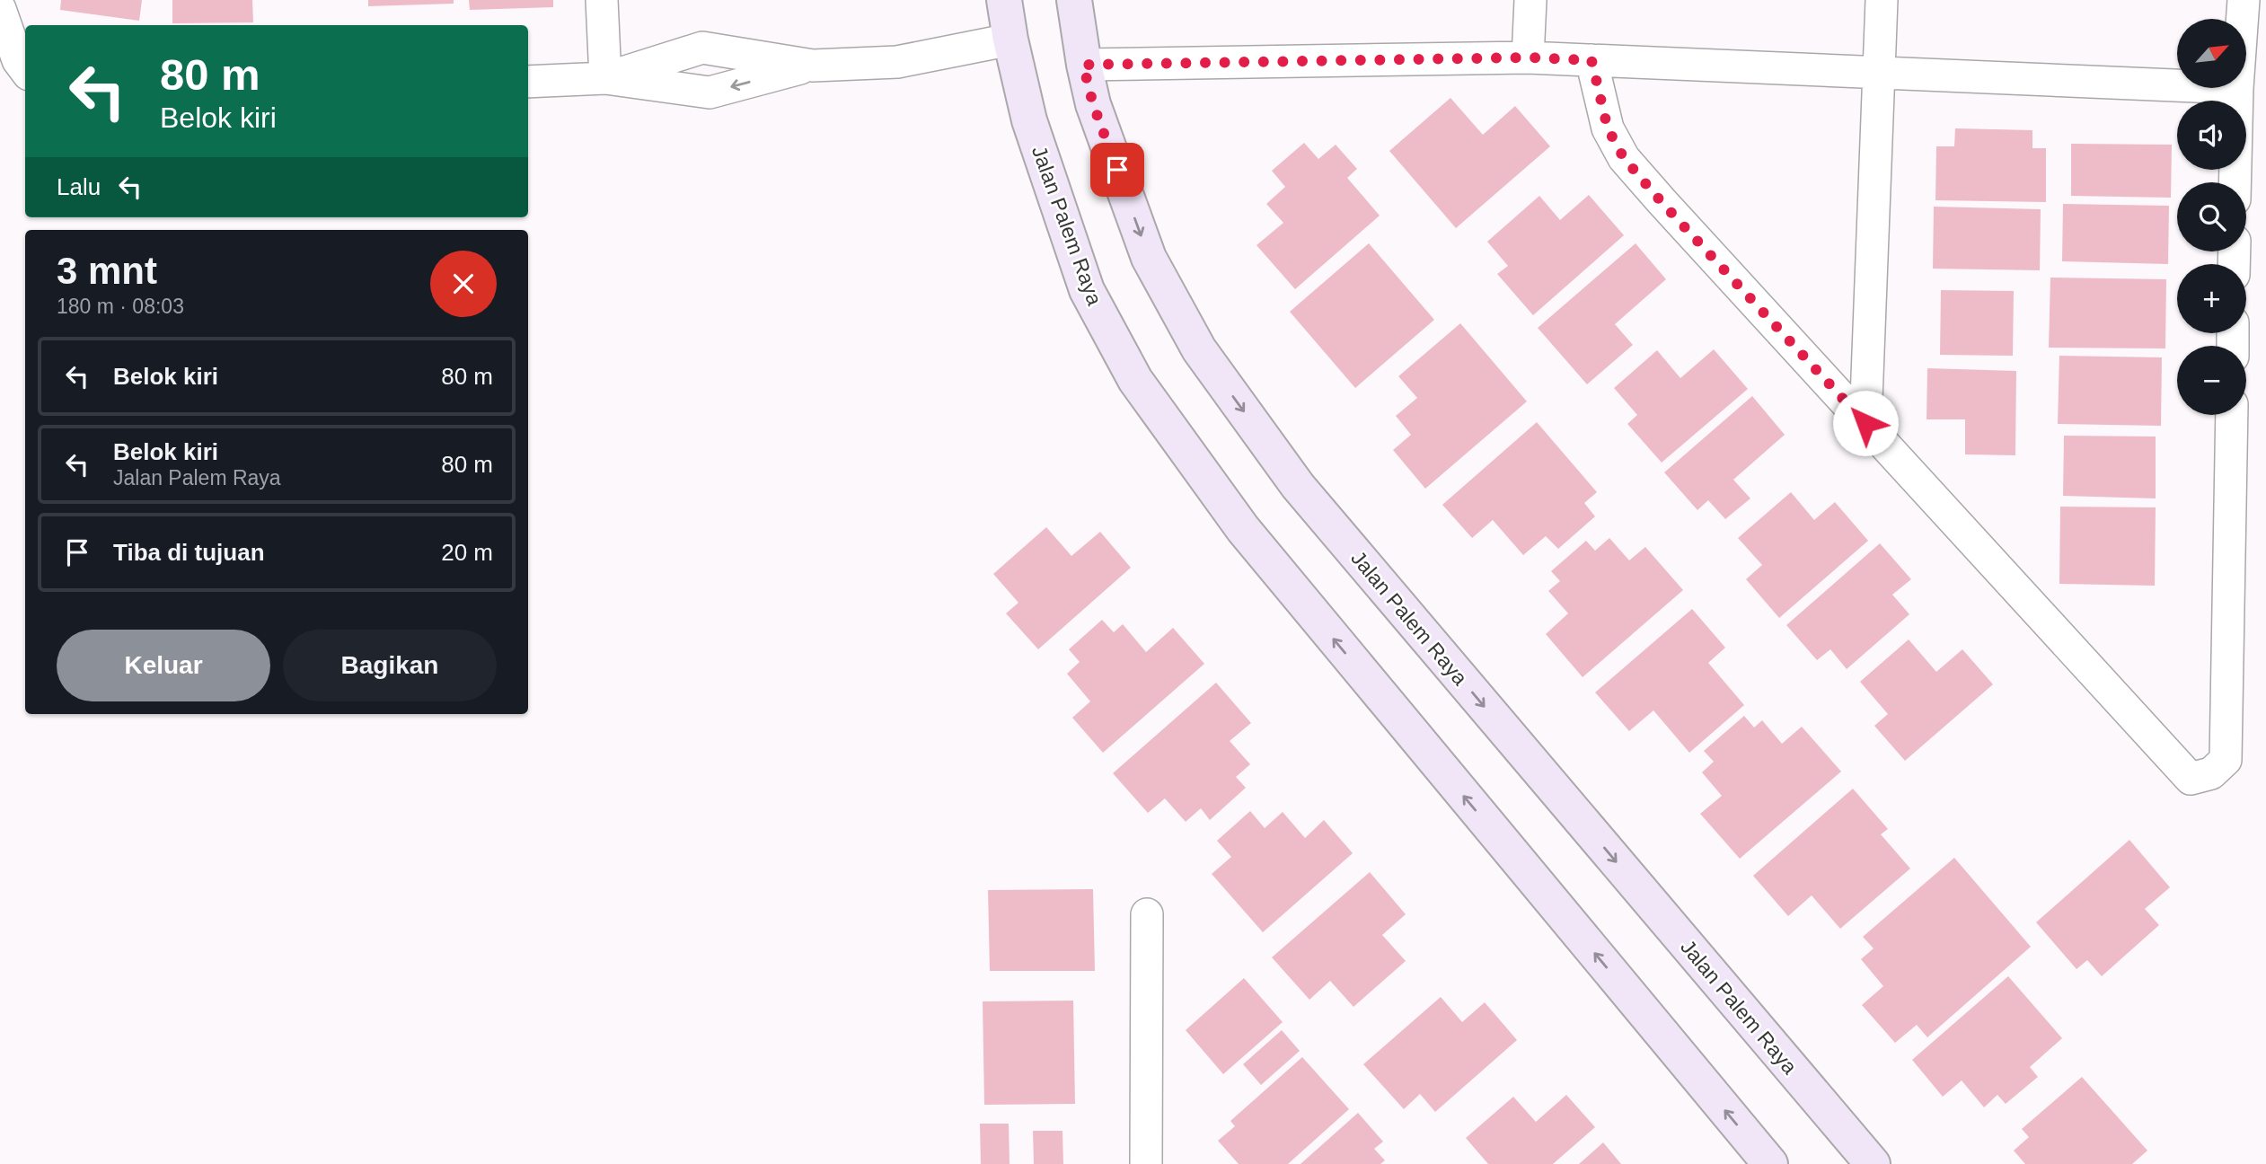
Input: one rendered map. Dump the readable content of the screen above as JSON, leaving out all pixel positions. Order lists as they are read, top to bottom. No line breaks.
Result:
{"streets":{"street":["Jalan Palem Raya"]},"north":"top right","page":{"map_buttons":["+","−"],"turn":["80 m","Belok kiri"],"then":"Lalu","heading":["3 mnt","180 m · 08:03"],"list":[{"name":"Belok kiri","value":"80 m"},{"name":"Belok kiri","note":"Jalan Palem Raya","value":"80 m"},{"name":"Tiba di tujuan","value":"20 m"}],"buttons":["Keluar","Bagikan"]}}
